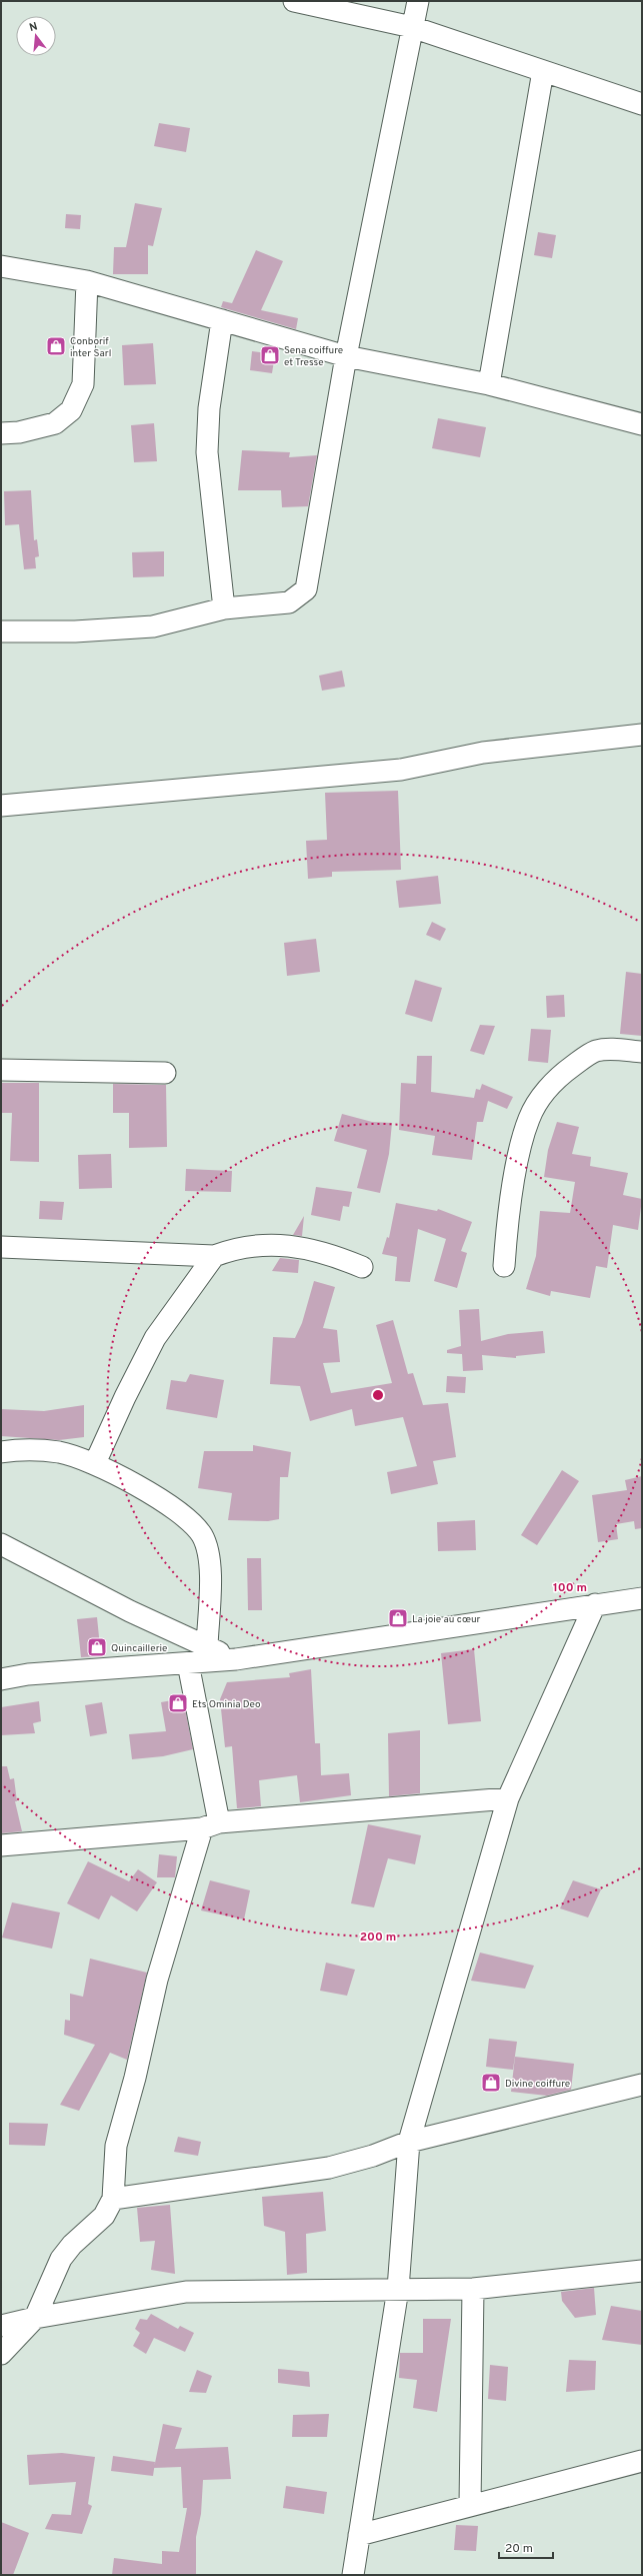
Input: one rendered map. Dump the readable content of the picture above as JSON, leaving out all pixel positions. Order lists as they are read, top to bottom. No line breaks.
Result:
{"places":{"shop":["Conborif inter Sarl","Sena coiffure et Tresse","La joie au cœur","Quincaillerie","Ets Ominia Deo","Divine coiffure"]},"scale_bar":"20 m","north":"top","rings":["100 m","200 m"]}
